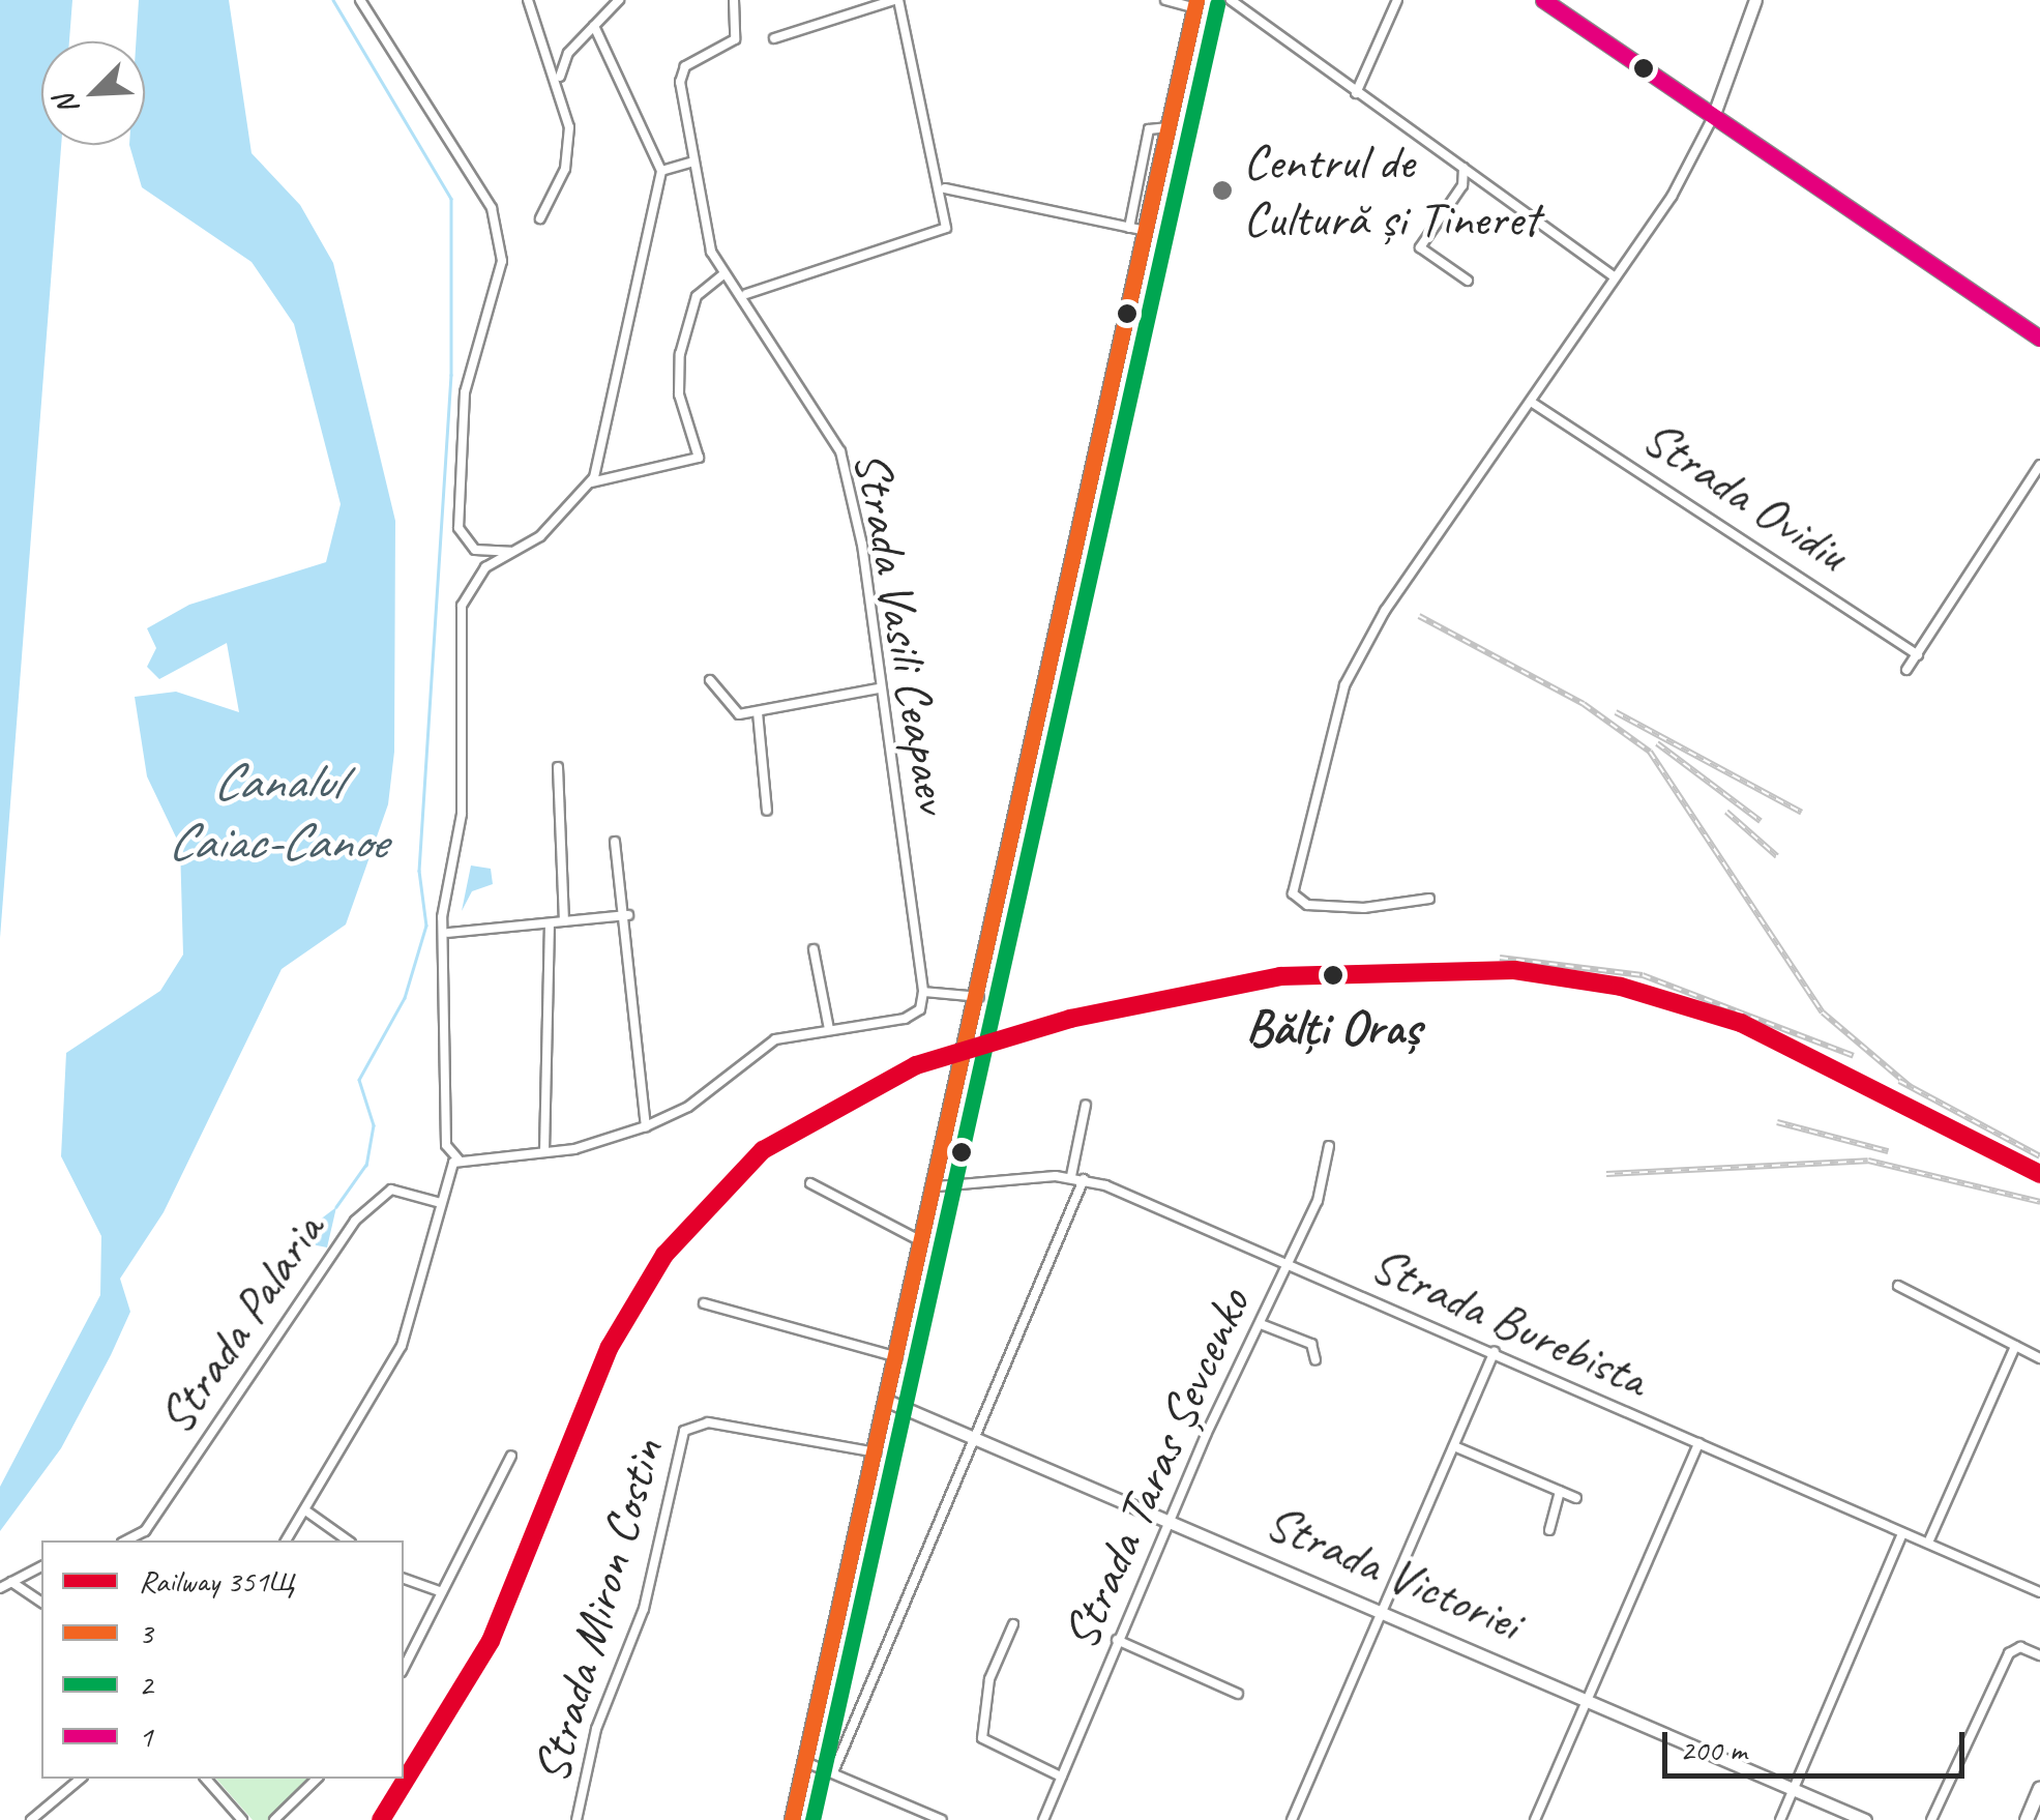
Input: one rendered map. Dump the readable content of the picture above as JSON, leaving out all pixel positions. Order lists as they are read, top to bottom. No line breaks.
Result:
{"streets":{"street":["Strada Ovidiu","Strada Vasili Ceapaev","Strada Burebista","Strada Palaria","Strada Taras Șevcenko","Strada Victoriei","Strada Miron Costin"]},"crossings":[["Strada Burebista","Strada Taras Șevcenko"],["Strada Taras Șevcenko","Strada Victoriei"]],"water":["Canalul Caiac-Canoe"],"places":["Centrul de Cultură și Tineret","Bălți Oraș"],"lines":["transit line 3","transit line 1","transit line 2","rail line 351Щ"],"legend":["Railway 351Щ","3","2","1"],"scale_bar":"200 m","north":"bottom left"}
